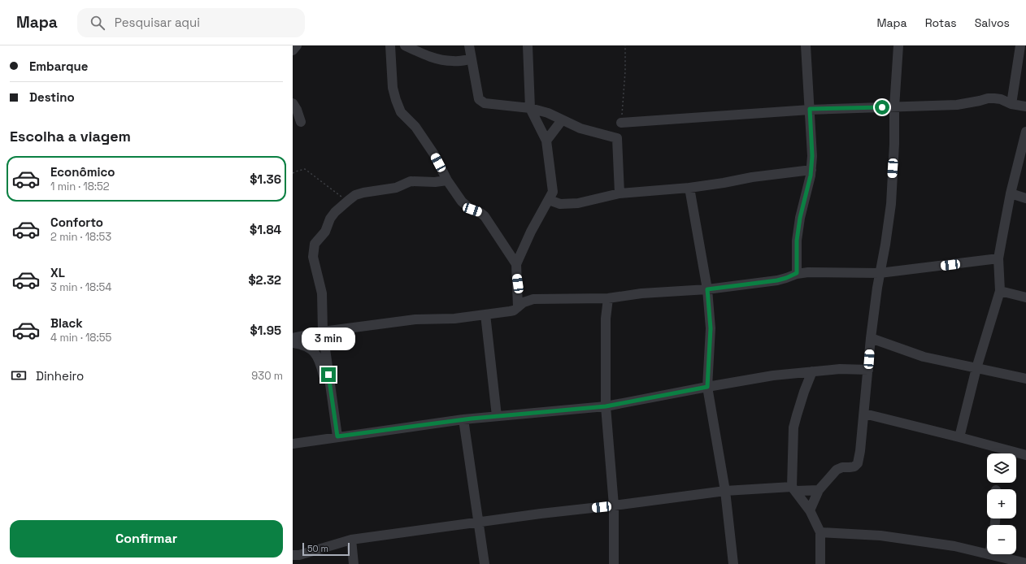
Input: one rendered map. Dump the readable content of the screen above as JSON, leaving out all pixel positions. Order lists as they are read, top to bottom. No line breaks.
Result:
{"scale_bar":"50 m","page":{"header":"Mapa","search":"Pesquisar aqui","nav":["Mapa","Rotas","Salvos"],"banner":["Embarque","Destino"],"heading":"Escolha a viagem","list":[{"name":"Econômico","note":"1 min · 18:52","value":"$1.36"},{"name":"Conforto","note":"2 min · 18:53","value":"$1.84"},{"name":"XL","note":"3 min · 18:54","value":"$2.32"},{"name":"Black","note":"4 min · 18:55","value":"$1.95"}],"bubble":"3 min","pay":["Dinheiro","930 m"],"map_buttons":["+","−"],"buttons":"Confirmar","scale":"50 m"}}
